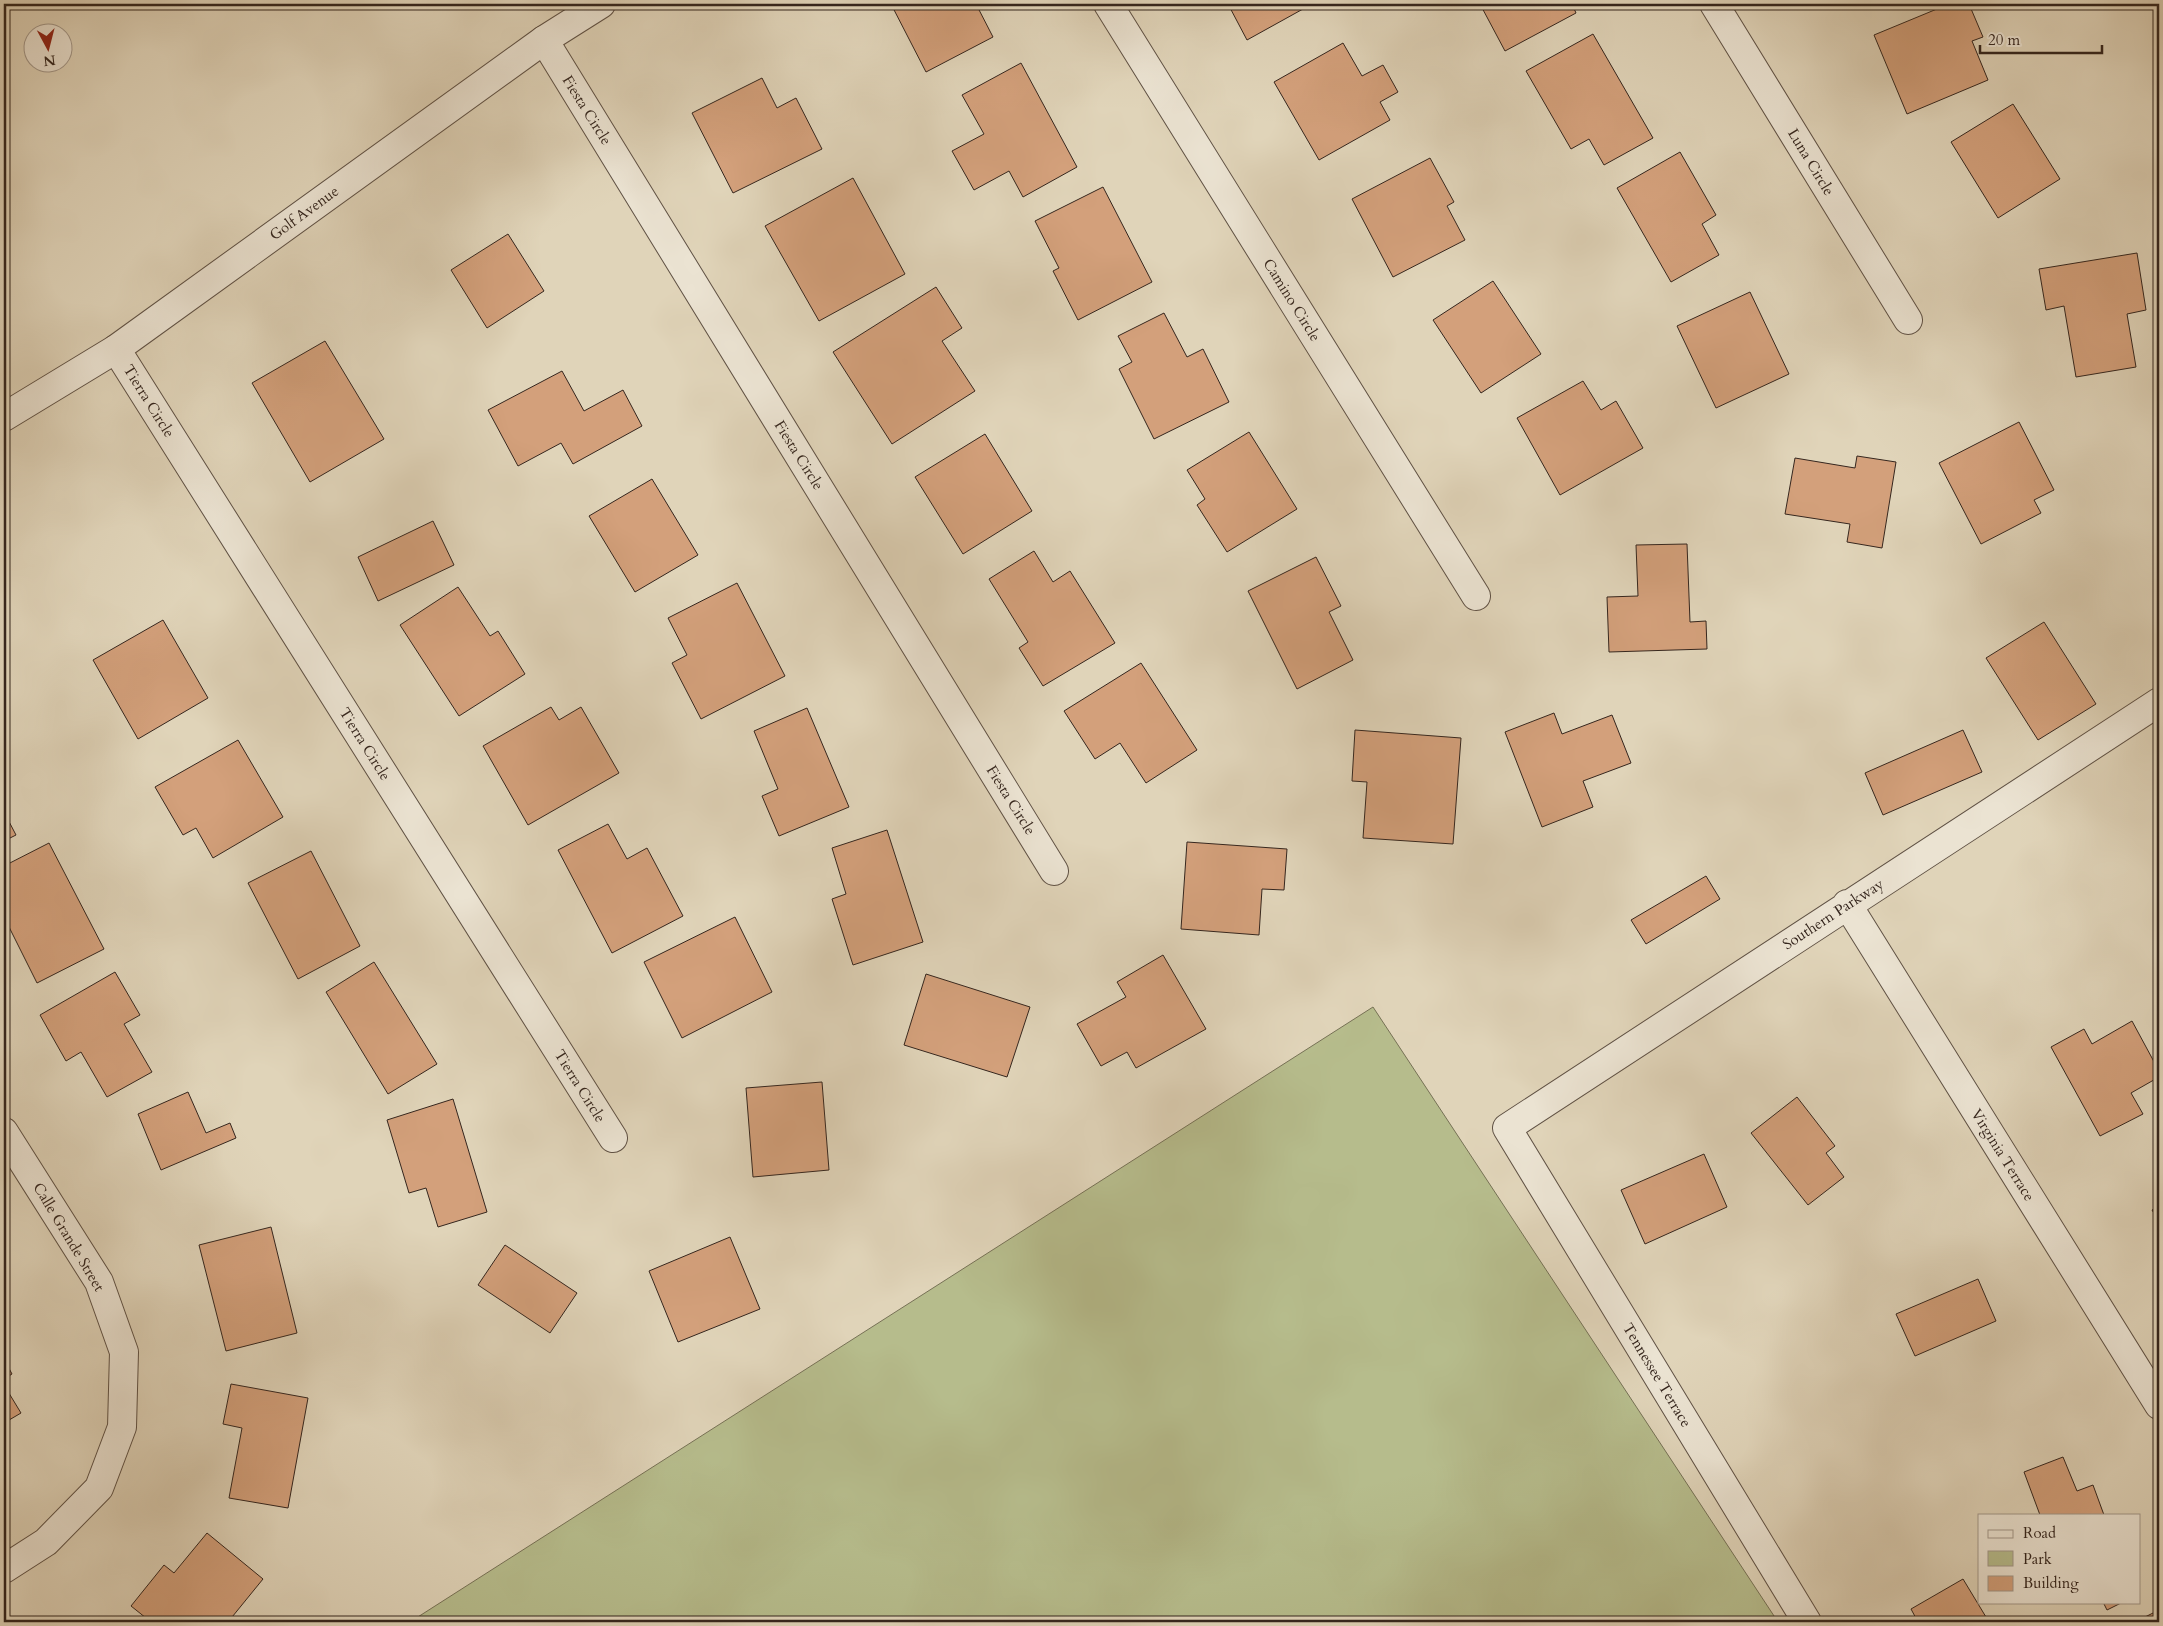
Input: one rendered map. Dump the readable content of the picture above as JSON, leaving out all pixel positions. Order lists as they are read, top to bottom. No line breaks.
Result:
{"streets":{"street":["Fiesta Circle","Luna Circle","Golf Avenue","Camino Circle","Tierra Circle","Southern Parkway","Virginia Terrace","Calle Grande Street","Tennessee Terrace"]},"crossings":[["Fiesta Circle","Golf Avenue"],["Golf Avenue","Tierra Circle"],["Southern Parkway","Virginia Terrace"],["Southern Parkway","Tennessee Terrace"]],"legend":["Road","Park","Building"],"scale_bar":"20 m","north":"bottom"}
